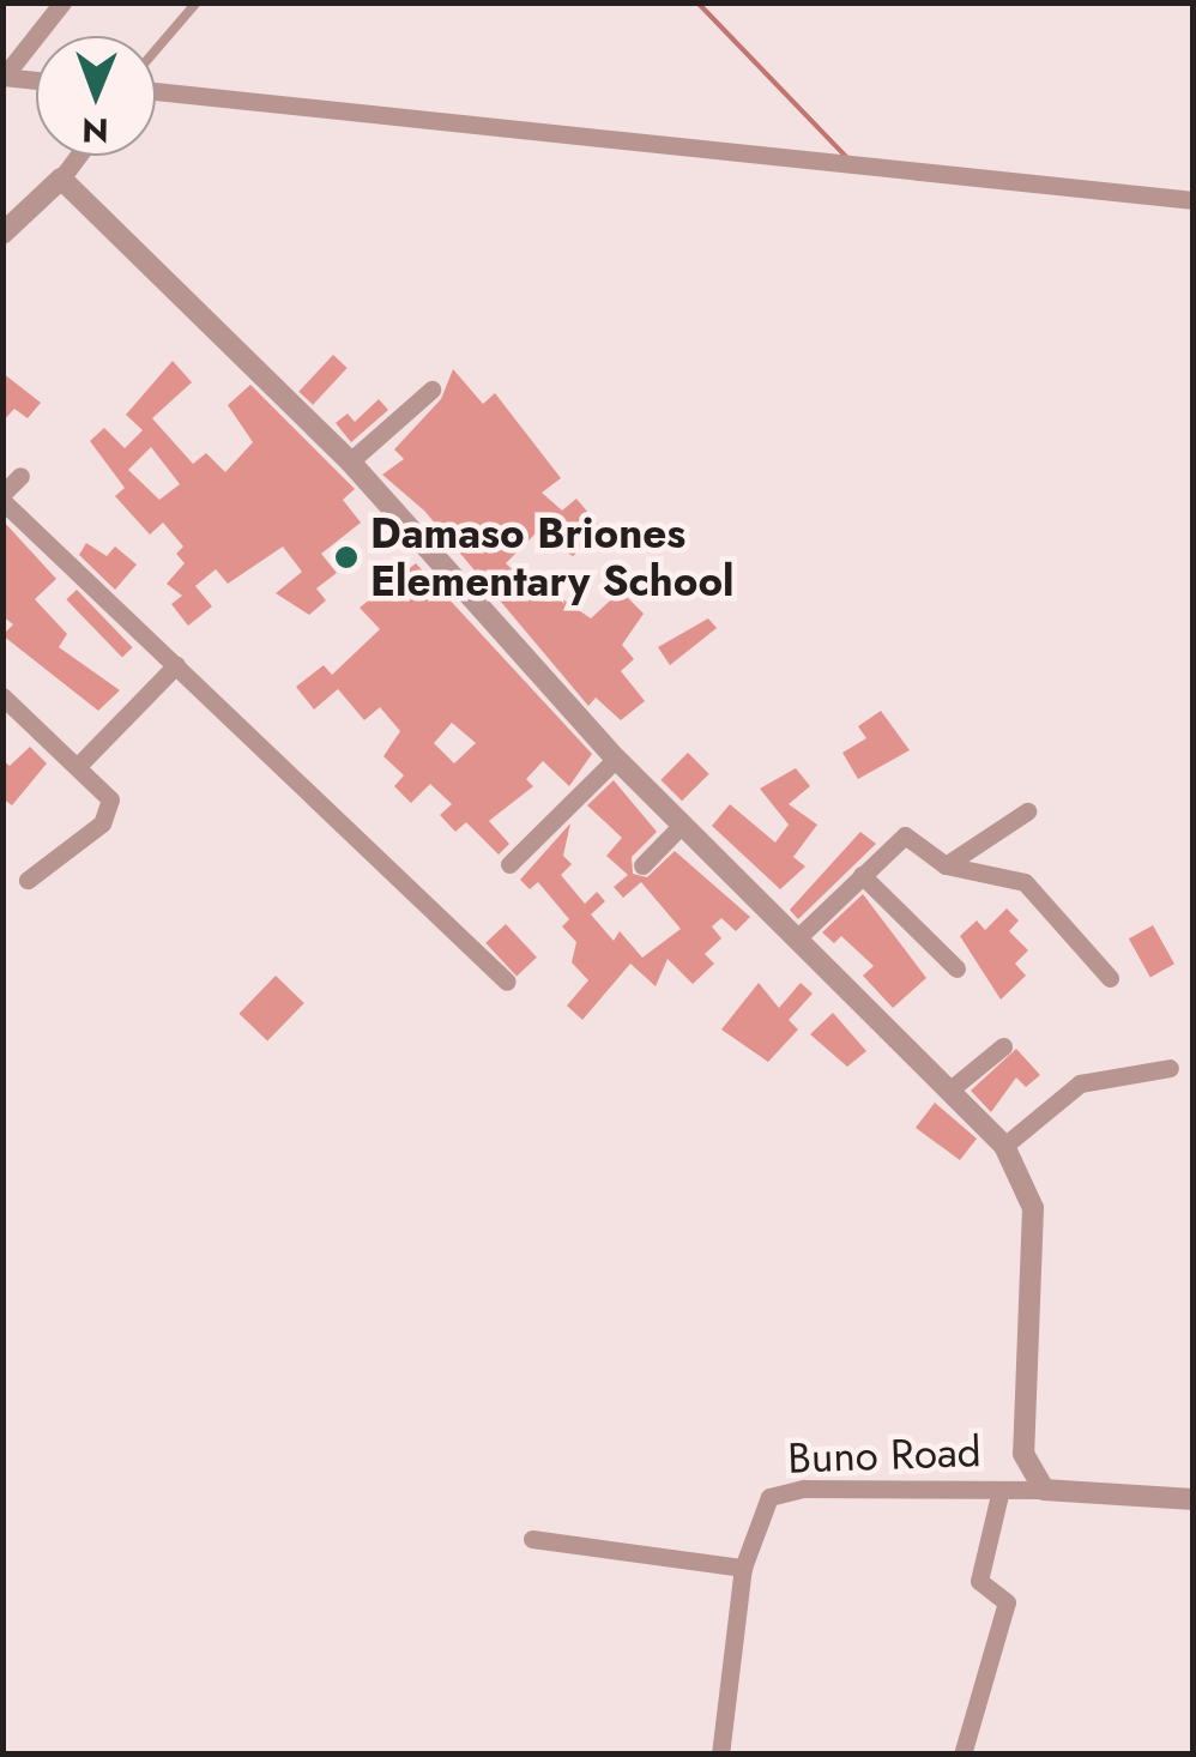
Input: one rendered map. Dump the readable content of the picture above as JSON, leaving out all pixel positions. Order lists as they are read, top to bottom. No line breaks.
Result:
{"streets":{"street":["Buno Road"]},"places":["Damaso Briones Elementary School"],"north":"bottom"}
